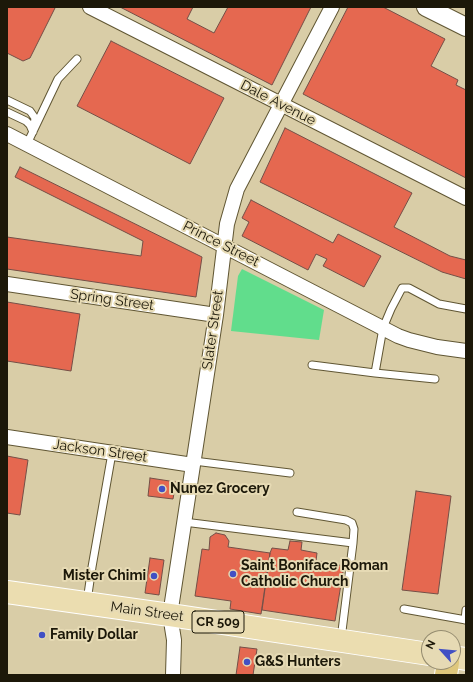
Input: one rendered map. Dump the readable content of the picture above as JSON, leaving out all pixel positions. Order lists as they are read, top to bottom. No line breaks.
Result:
{"streets":{"main road":["Main Street","CR 509"],"street":["Dale Avenue","Prince Street","Spring Street","Slater Street","Jackson Street"]},"crossings":[["Dale Avenue","Slater Street"],["Prince Street","Slater Street"],["Spring Street","Slater Street"],["Slater Street","Jackson Street"],["Slater Street","Main Street"]],"places":["Nunez Grocery","Saint Boniface Roman Catholic Church","Mister Chimi","Family Dollar","G&S Hunters"],"north":"top left"}
